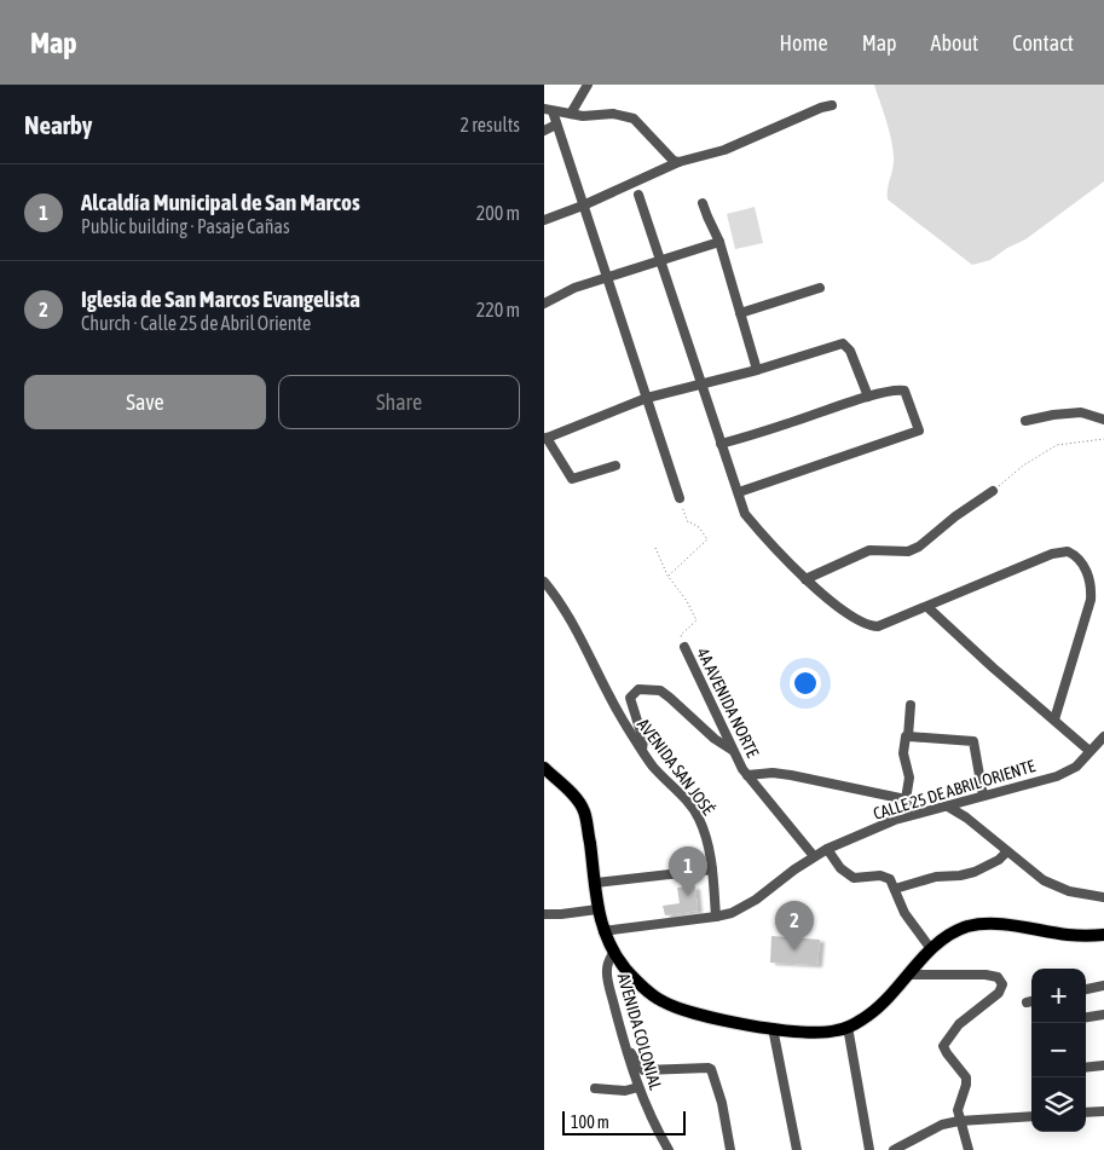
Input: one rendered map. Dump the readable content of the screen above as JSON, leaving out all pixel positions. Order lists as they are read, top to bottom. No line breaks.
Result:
{"streets":{"street":["4A AVENIDA NORTE","AVENIDA SAN JOSÉ","CALLE 25 DE ABRIL ORIENTE","AVENIDA COLONIAL"]},"crossings":[["4A AVENIDA NORTE","CALLE 25 DE ABRIL ORIENTE"],["AVENIDA SAN JOSÉ","CALLE 25 DE ABRIL ORIENTE"]],"scale_bar":"100 m","page":{"header":"Map","nav":["Home","Map","About","Contact"],"heading":["Nearby","2 results"],"list":[{"mark":"1","name":"Alcaldía Municipal de San Marcos","note":"Public building · Pasaje Cañas","value":"200 m"},{"mark":"2","name":"Iglesia de San Marcos Evangelista","note":"Church · Calle 25 de Abril Oriente","value":"220 m"}],"buttons":["Save","Share"],"pins":["1","2"],"map_buttons":["+","−"],"scale":"100 m"}}
